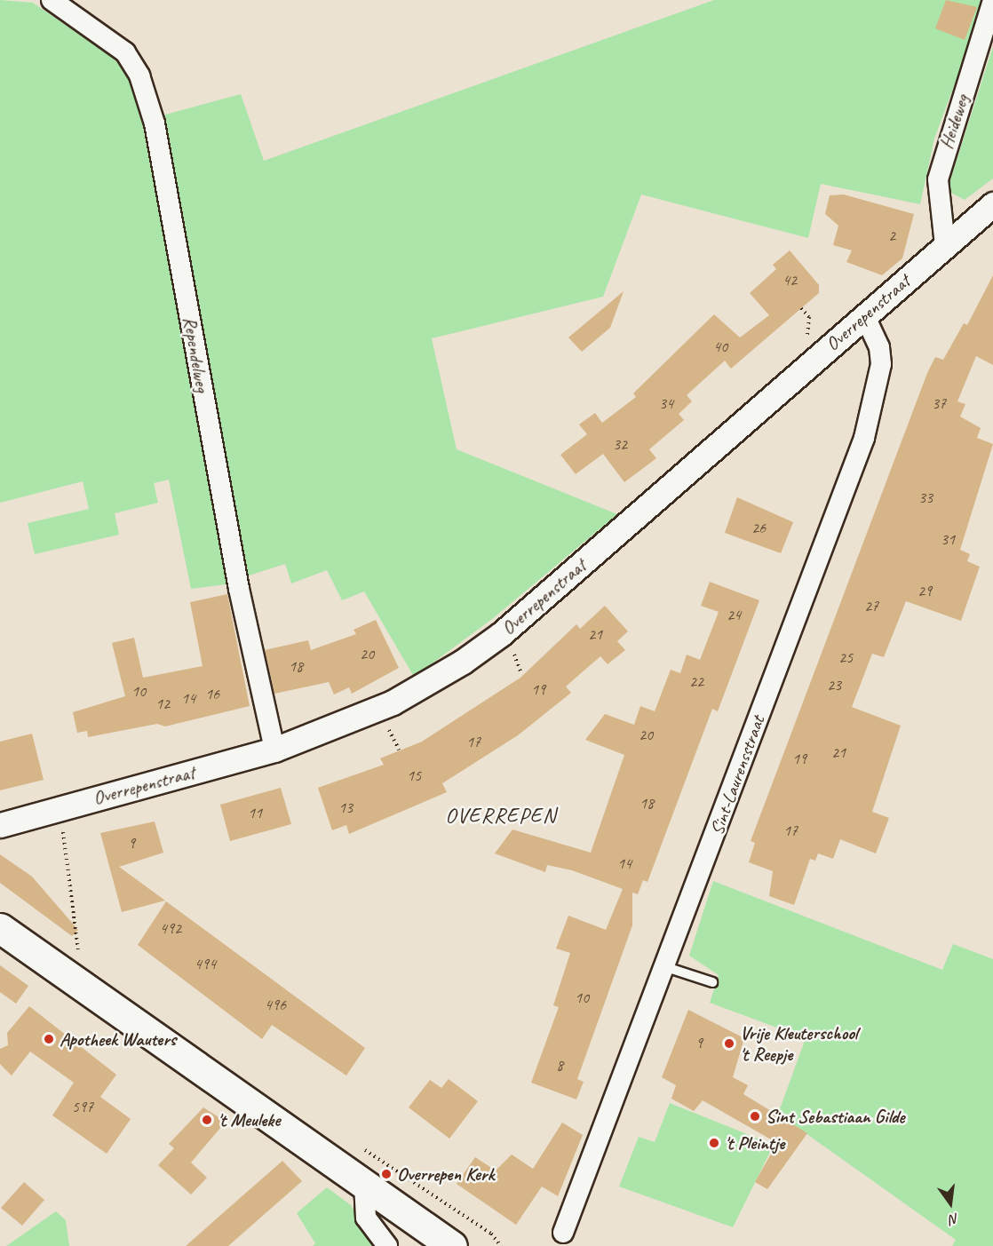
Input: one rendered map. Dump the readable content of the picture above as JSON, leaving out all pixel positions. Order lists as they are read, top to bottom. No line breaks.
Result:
{"streets":{"street":["Heideweg","Overrepenstraat","Rependelweg","Sint-Laurensstraat"]},"crossings":[["Heideweg","Overrepenstraat"],["Overrepenstraat","Rependelweg"],["Overrepenstraat","Sint-Laurensstraat"]],"districts":["OVERREPEN"],"places":["Apotheek Wauters","Vrije Kleuterschool 't Reepje","Sint Sebastiaan Gilde","'t Meuleke","'t Pleintje","Overrepen Kerk"],"house_numbers":["2","42","40","34","37","32","33","26","31","29","27","24","21","20","25","18","22","23","19","10","16","14","12","20","17","21","19","15","18","13","11","17","9","14","492","494","10","496","9","8","597"],"north":"bottom"}
